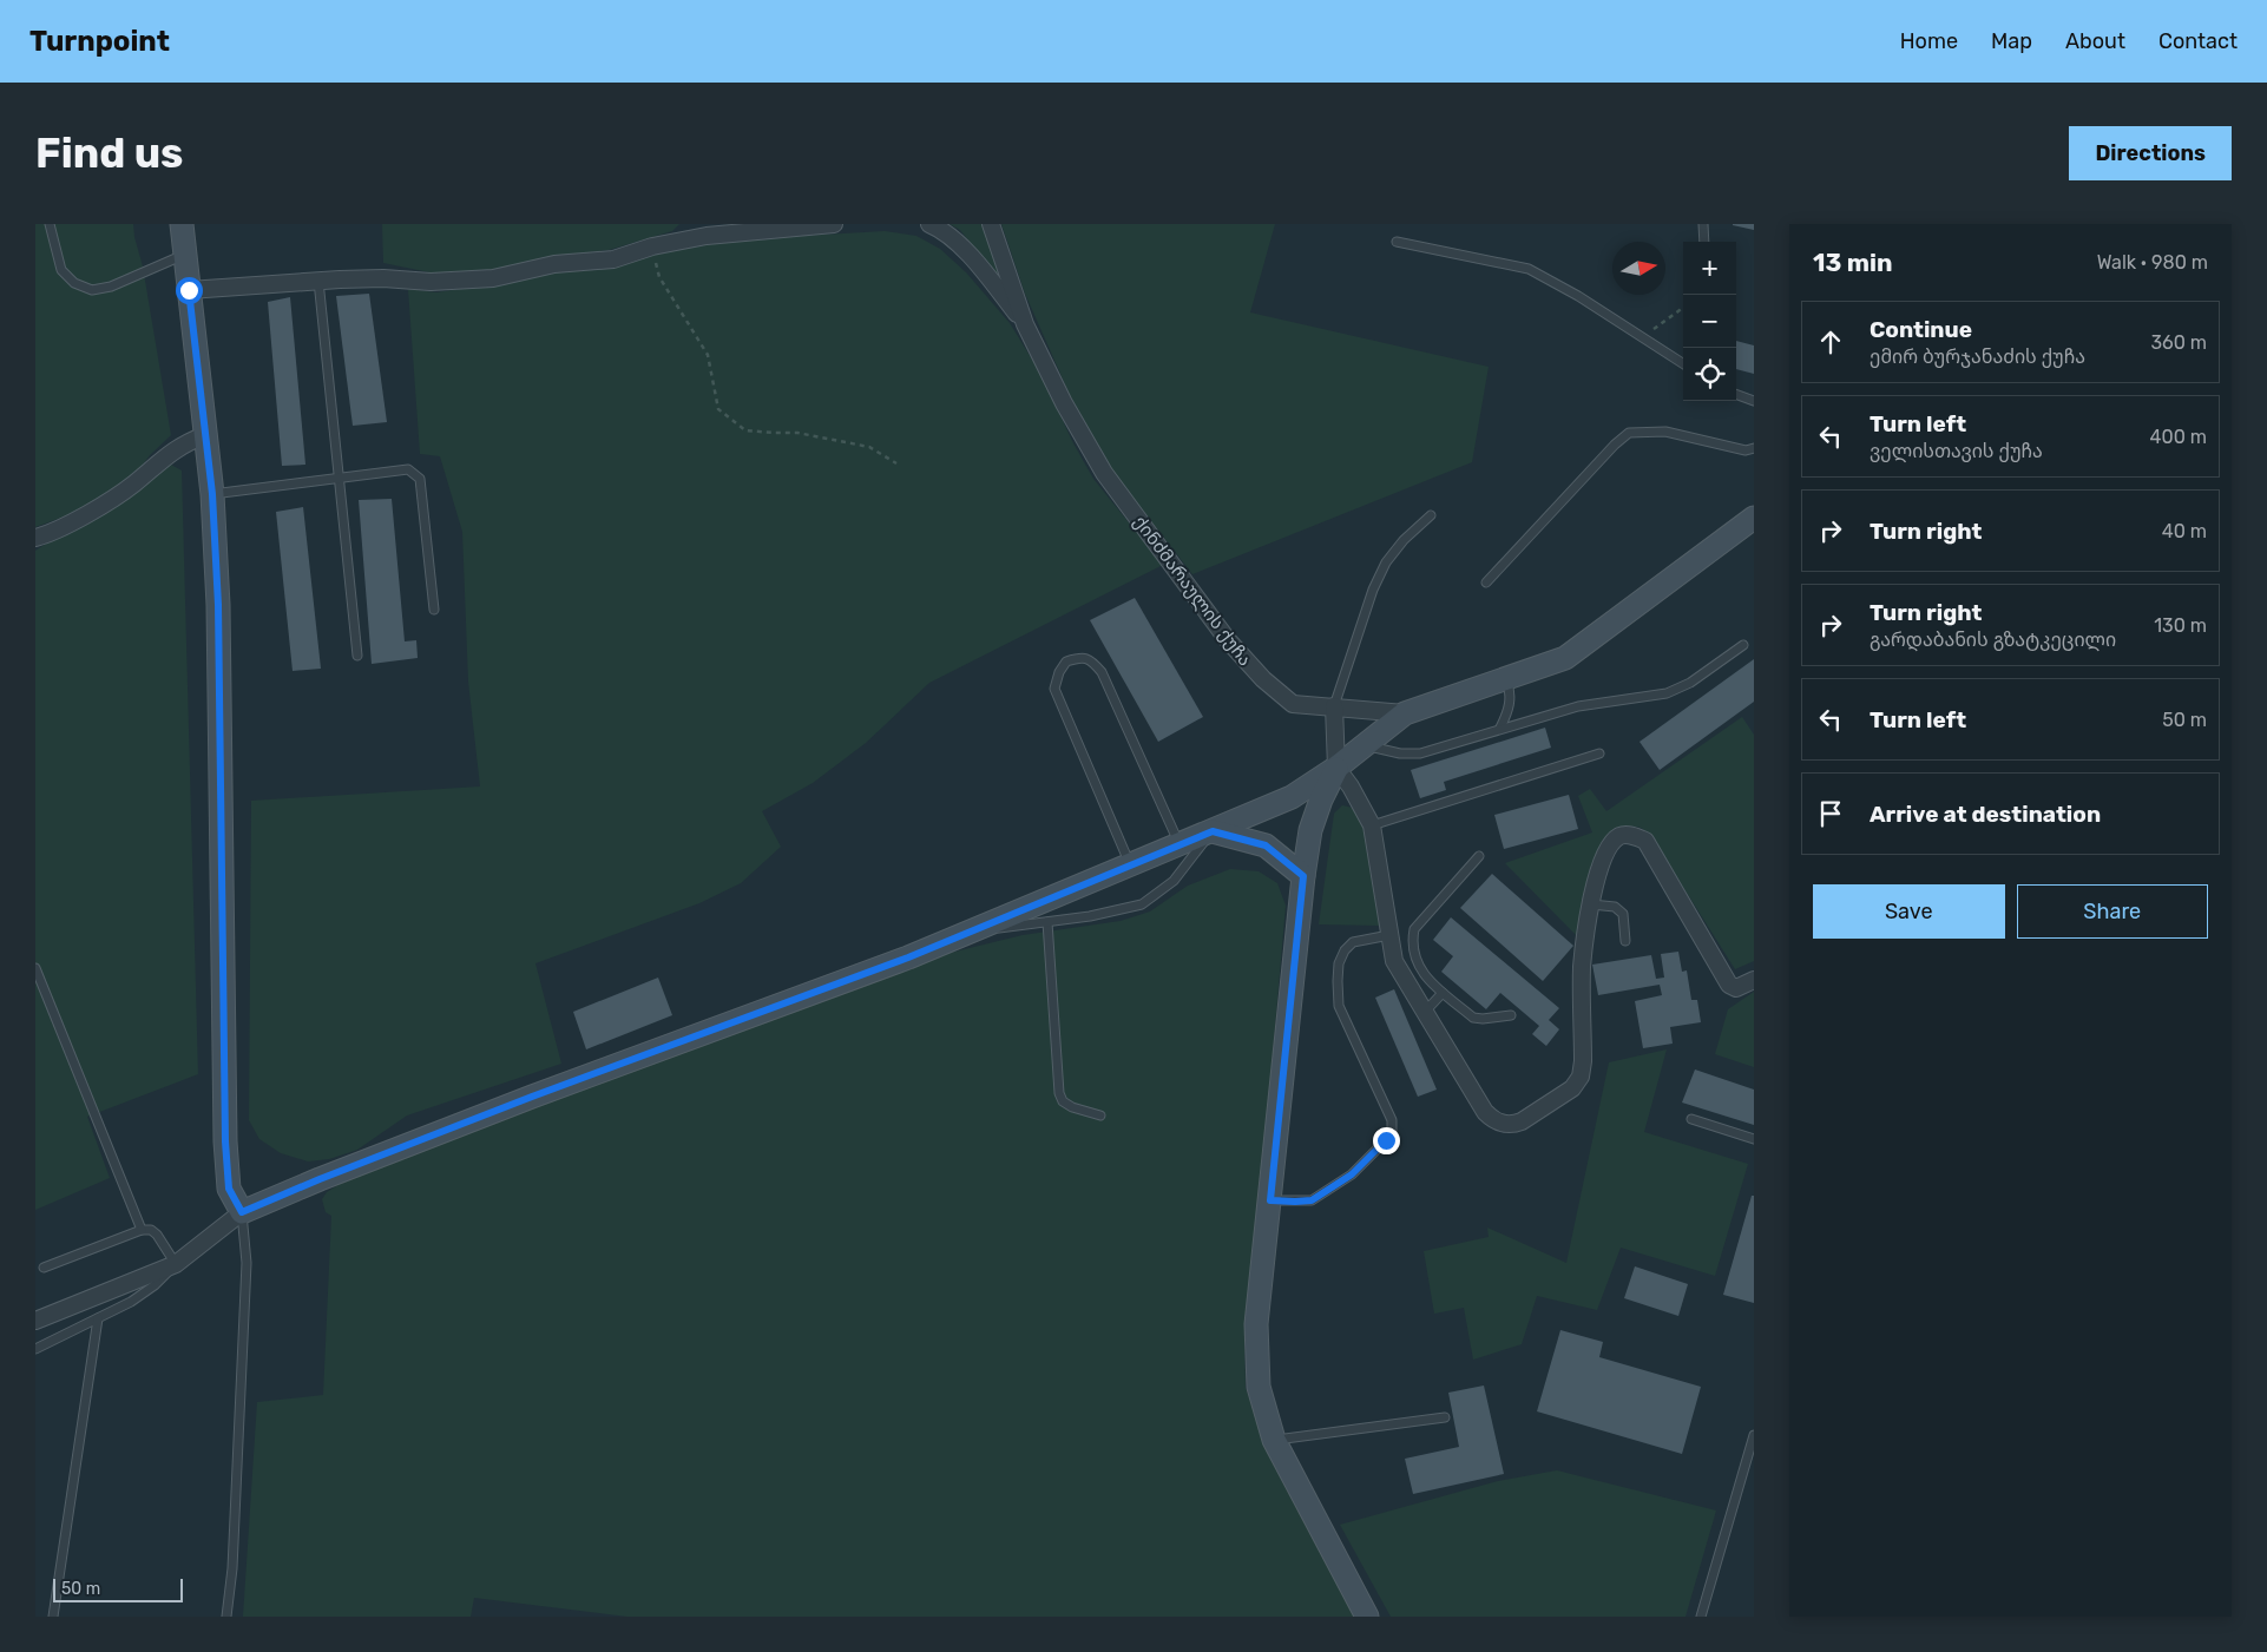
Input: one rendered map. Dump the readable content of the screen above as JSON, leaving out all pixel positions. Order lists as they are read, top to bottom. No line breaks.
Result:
{"streets":{"street":["ქინძმარაულის ქუჩა"]},"scale_bar":"50 m","north":"right","page":{"header":"Turnpoint","nav":["Home","Map","About","Contact"],"buttons":["Directions",["Save","Share"]],"title":"Find us","heading":["13 min","Walk · 980 m"],"map_buttons":["+","−"],"list":[["Continue","ემირ ბურჯანაძის ქუჩა","360 m"],["Turn left","ველისთავის ქუჩა","400 m"],["Turn right","40 m"],["Turn right","გარდაბანის გზატკეცილი","130 m"],["Turn left","50 m"],"Arrive at destination"],"scale":"50 m"}}
